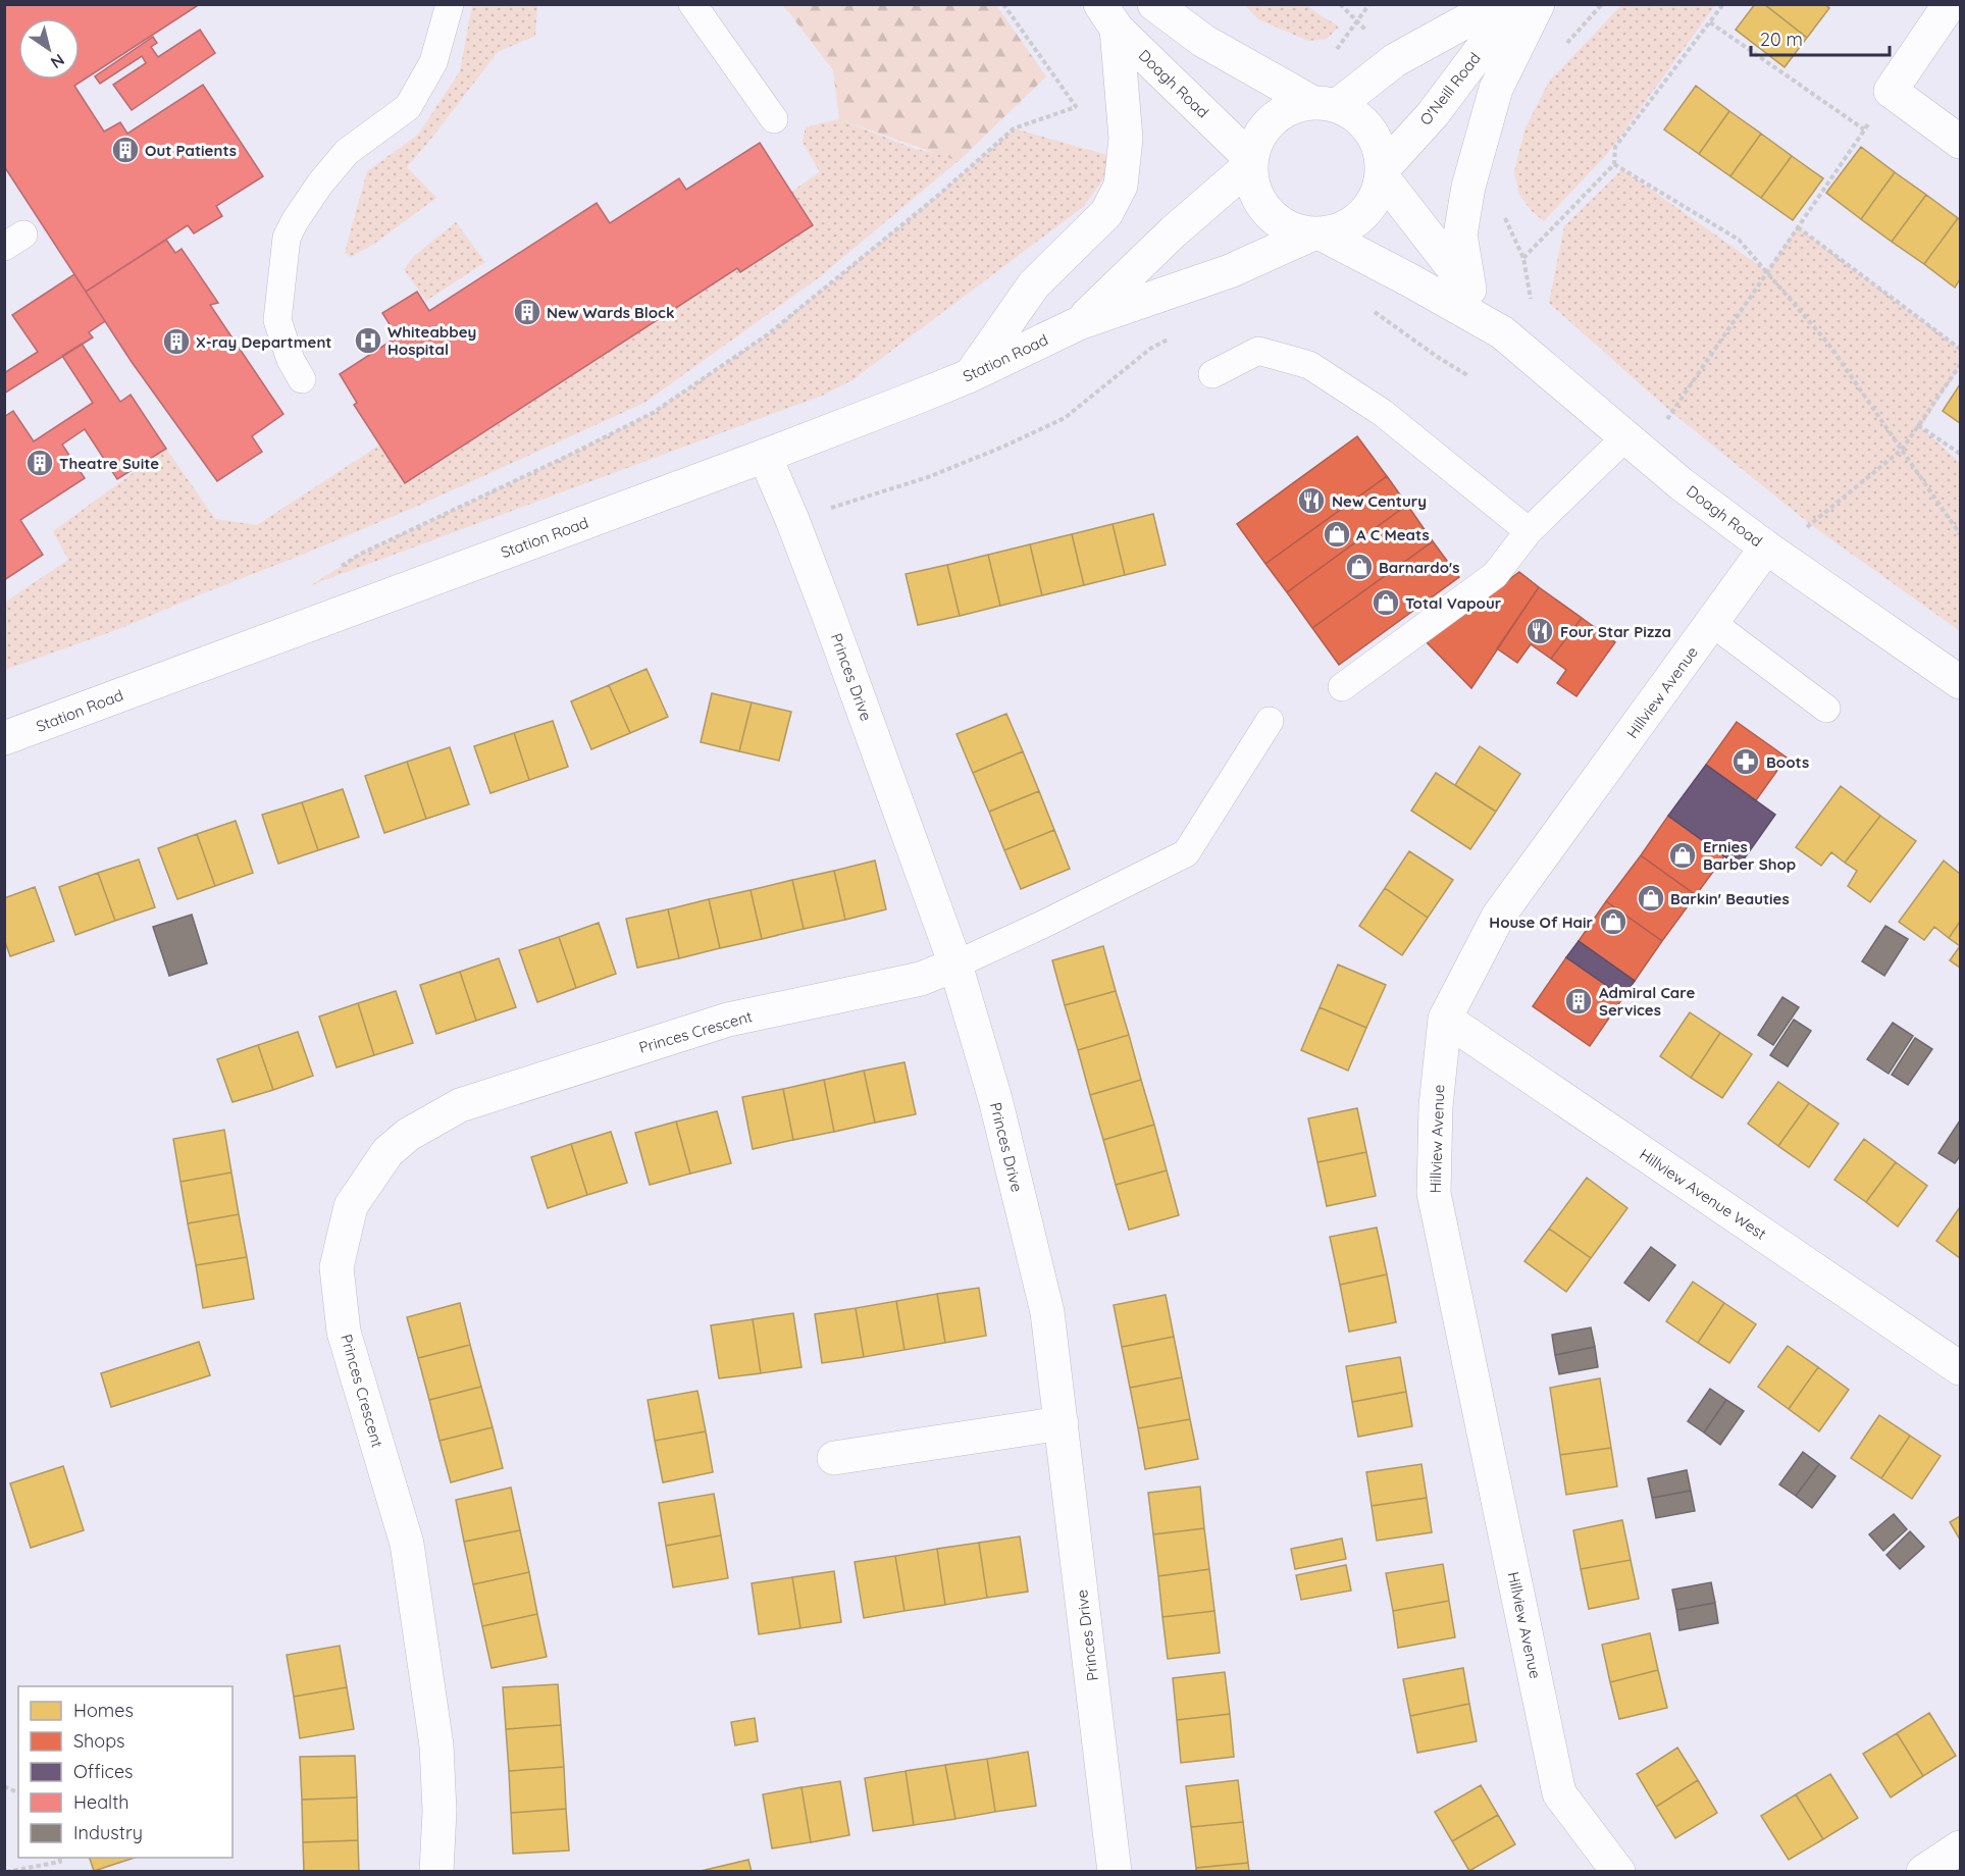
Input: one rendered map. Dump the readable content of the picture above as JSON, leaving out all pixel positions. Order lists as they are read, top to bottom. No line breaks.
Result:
{"streets":{"street":["Doagh Road","O'Neill Road","Station Road","Princes Drive","Hillview Avenue","Princes Crescent","Hillview Avenue West"]},"crossings":[["Doagh Road","O'Neill Road"],["Doagh Road","Station Road"],["Doagh Road","Hillview Avenue"],["O'Neill Road","Station Road"],["Station Road","Princes Drive"],["Princes Drive","Princes Crescent"],["Hillview Avenue","Hillview Avenue West"]],"places":{"building":["Out Patients","New Wards Block","X-ray Department","Theatre Suite","Admiral Care Services"],"hospital":["Whiteabbey Hospital"],"restaurant":["New Century","Four Star Pizza"],"shop":["A C Meats","Barnardo's","Total Vapour","Ernies Barber Shop","Barkin' Beauties","House Of Hair"],"pharmacy":["Boots"]},"legend":["Homes","Shops","Offices","Health","Industry"],"scale_bar":"20 m","north":"bottom right"}
